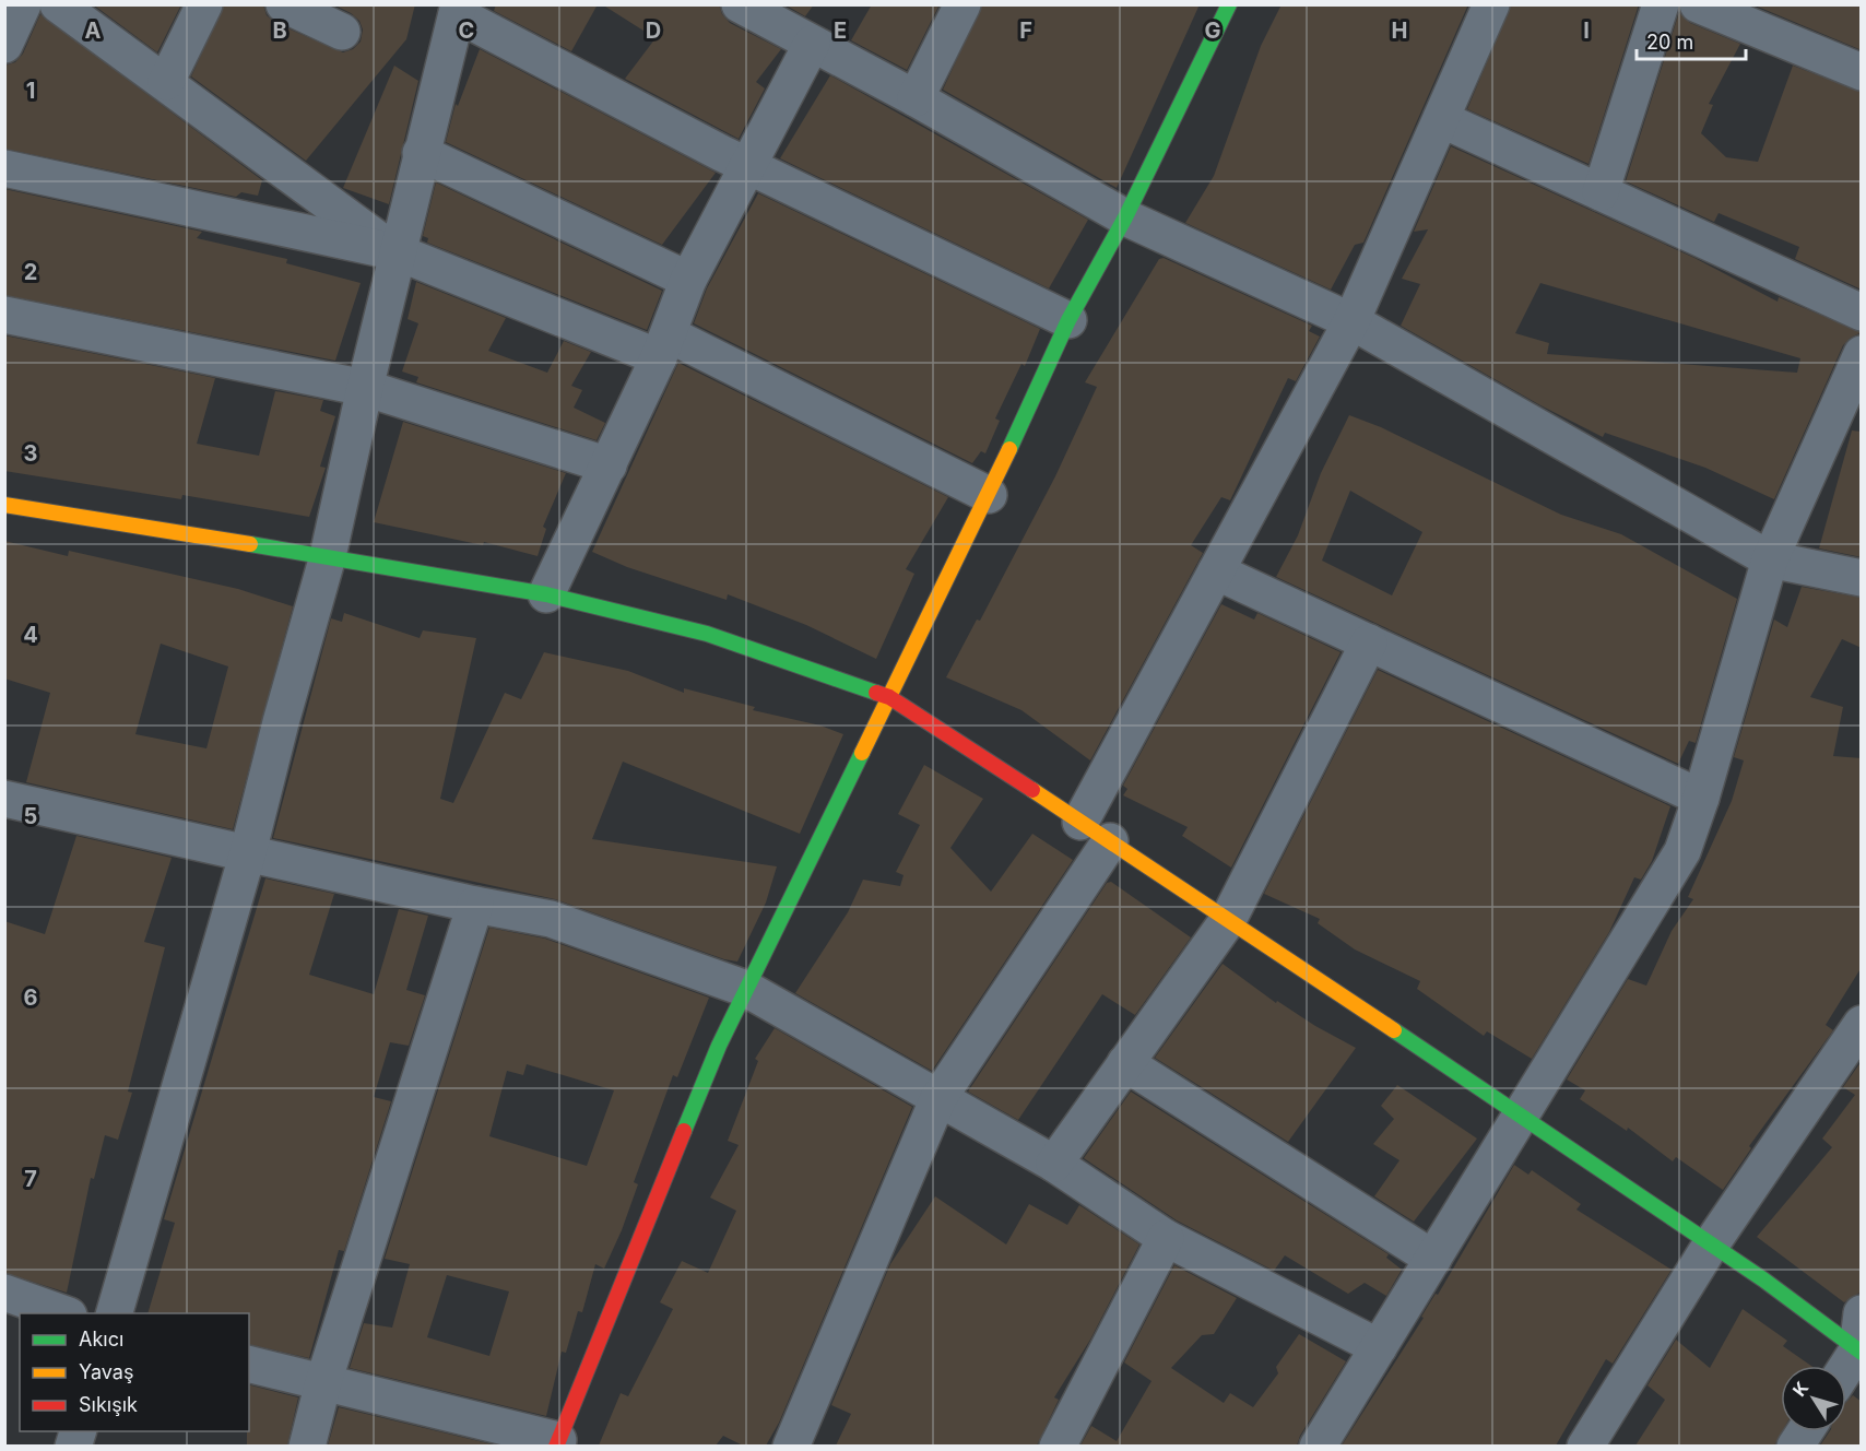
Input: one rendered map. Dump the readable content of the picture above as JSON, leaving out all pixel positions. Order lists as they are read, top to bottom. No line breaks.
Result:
{"legend":["Akıcı","Yavaş","Sıkışık"],"scale_bar":"20 m","north":"top left","grid":{"columns":["A","B","C","D","E","F","G","H","I"],"rows":["1","2","3","4","5","6","7"]}}
